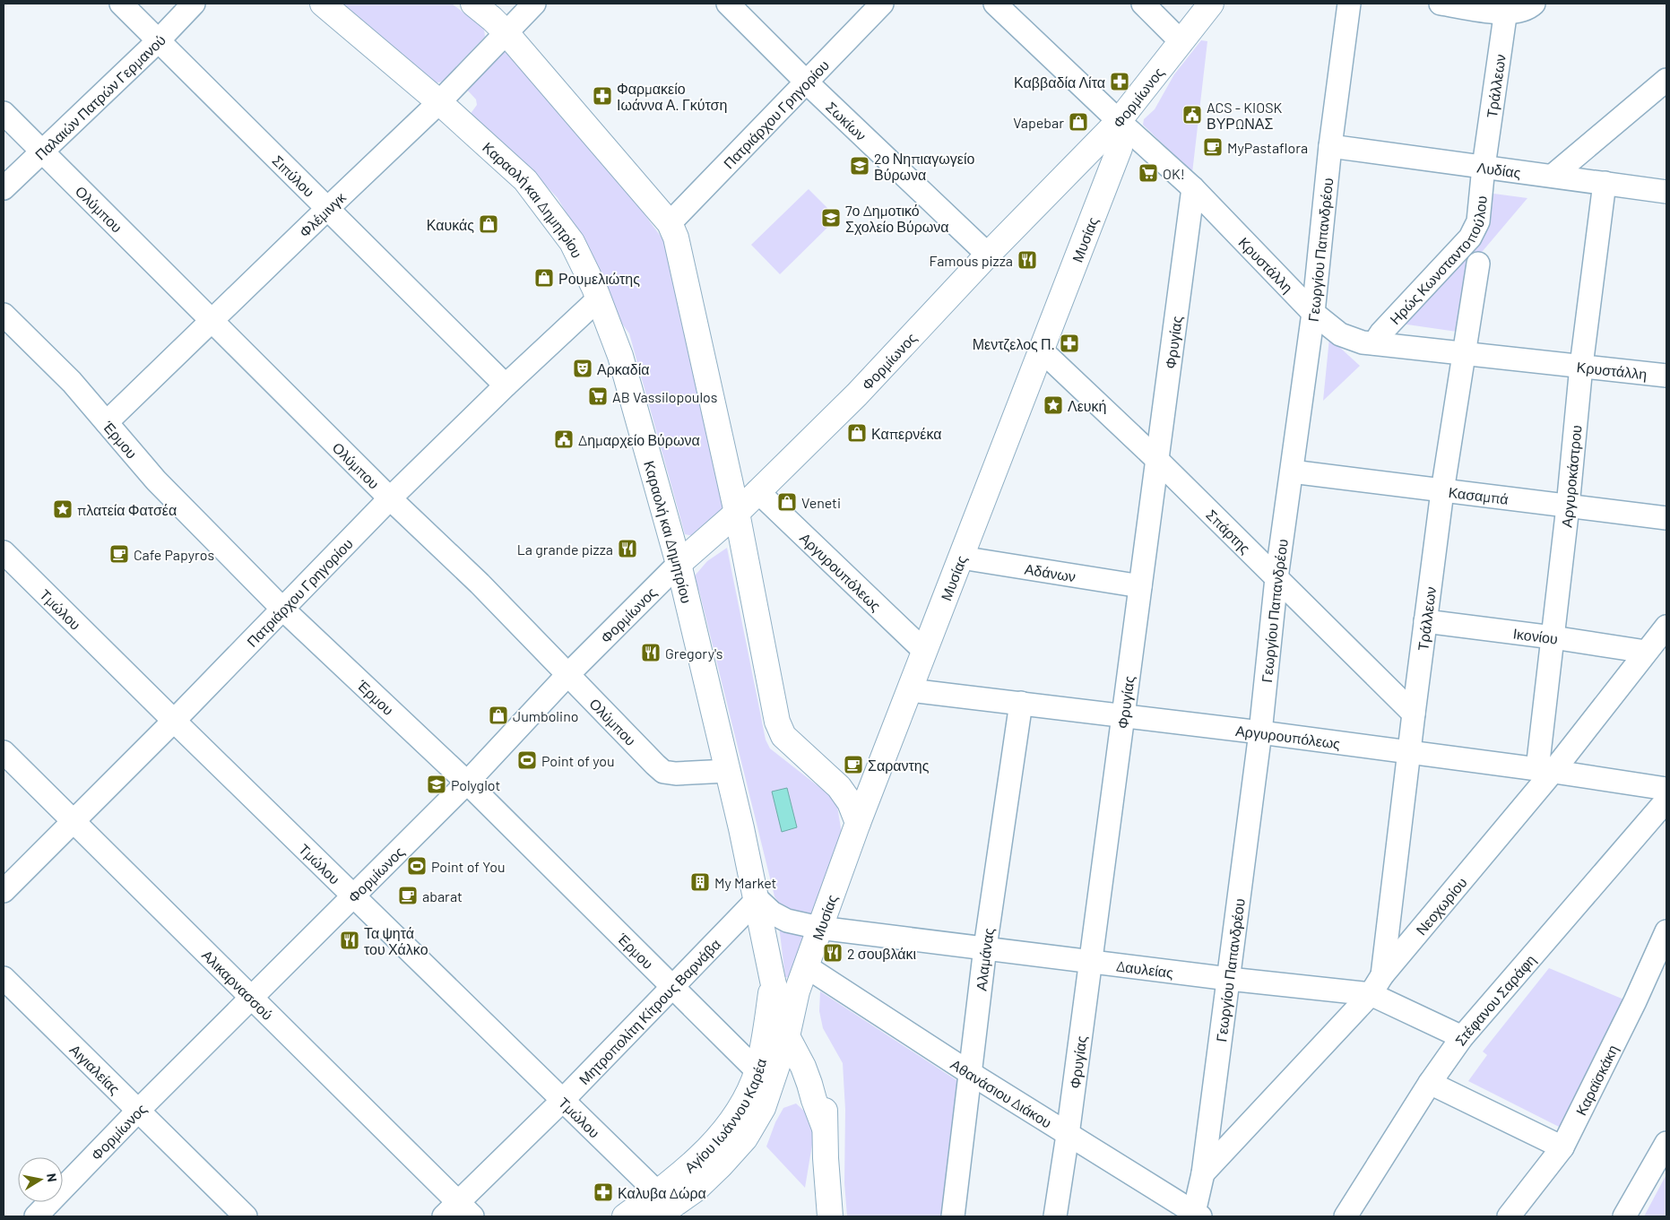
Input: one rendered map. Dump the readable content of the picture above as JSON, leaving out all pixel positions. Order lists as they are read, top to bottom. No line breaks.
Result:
{"streets":{"street":["Τράλλεων","Παλαιών Πατρών Γερμανού","Φορμίωνος","Πατριάρχου Γρηγορίου","Σωκίων","Λυδίας","Σιπύλου","Καραολή και Δημητρίου","Ολύμπου","Φλέμινγκ","Μυσίας","Γεωργίου Παπανδρέου","Ηρώς Κωνσταντοπούλου","Κρυστάλλη","Φρυγίας","Έρμου","Αργυροκάστρου","Κασαμπά","Σπάρτης","Αργυρουπόλεως","Αδάνων","Τμώλου","Ικονίου","Νεοχωρίου","Αλαμάνας","Δαυλείας","Αλικαρνασσού","Στέφανου Σαράφη","Μητροπολίτη Κίτρους Βαρνάβα","Αιγιαλείας","Καραϊσκάκη","Αθανάσιου Διάκου","Αγίου Ιωάννου Καρέα"]},"crossings":[["Τράλλεων","Λυδίας"],["Τράλλεων","Ηρώς Κωνσταντοπούλου"],["Τράλλεων","Κρυστάλλη"],["Τράλλεων","Κασαμπά"],["Τράλλεων","Σπάρτης"],["Τράλλεων","Αργυρουπόλεως"],["Τράλλεων","Ικονίου"],["Τράλλεων","Νεοχωρίου"],["Παλαιών Πατρών Γερμανού","Σιπύλου"],["Παλαιών Πατρών Γερμανού","Ολύμπου"],["Φορμίωνος","Σωκίων"],["Φορμίωνος","Καραολή και Δημητρίου"],["Φορμίωνος","Ολύμπου"],["Φορμίωνος","Μυσίας"],["Φορμίωνος","Κρυστάλλη"],["Φορμίωνος","Έρμου"],["Φορμίωνος","Αργυρουπόλεως"],["Φορμίωνος","Τμώλου"],["Φορμίωνος","Αλικαρνασσού"],["Φορμίωνος","Αιγιαλείας"],["Πατριάρχου Γρηγορίου","Σωκίων"],["Πατριάρχου Γρηγορίου","Σιπύλου"],["Πατριάρχου Γρηγορίου","Καραολή και Δημητρίου"],["Πατριάρχου Γρηγορίου","Ολύμπου"],["Πατριάρχου Γρηγορίου","Έρμου"],["Πατριάρχου Γρηγορίου","Τμώλου"],["Πατριάρχου Γρηγορίου","Αλικαρνασσού"],["Λυδίας","Γεωργίου Παπανδρέου"],["Λυδίας","Ηρώς Κωνσταντοπούλου"],["Λυδίας","Αργυροκάστρου"],["Σιπύλου","Φλέμινγκ"],["Καραολή και Δημητρίου","Ολύμπου"],["Καραολή και Δημητρίου","Φλέμινγκ"],["Καραολή και Δημητρίου","Μυσίας"],["Καραολή και Δημητρίου","Δαυλείας"],["Καραολή και Δημητρίου","Μητροπολίτη Κίτρους Βαρνάβα"],["Καραολή και Δημητρίου","Αγίου Ιωάννου Καρέα"],["Ολύμπου","Φλέμινγκ"],["Φλέμινγκ","Έρμου"],["Μυσίας","Κρυστάλλη"],["Μυσίας","Σπάρτης"],["Μυσίας","Αργυρουπόλεως"],["Μυσίας","Αδάνων"],["Μυσίας","Δαυλείας"],["Μυσίας","Αθανάσιου Διάκου"],["Μυσίας","Αγίου Ιωάννου Καρέα"],["Γεωργίου Παπανδρέου","Κρυστάλλη"],["Γεωργίου Παπανδρέου","Κασαμπά"],["Γεωργίου Παπανδρέου","Σπάρτης"],["Γεωργίου Παπανδρέου","Αργυρουπόλεως"],["Γεωργίου Παπανδρέου","Νεοχωρίου"],["Γεωργίου Παπανδρέου","Δαυλείας"],["Γεωργίου Παπανδρέου","Αθανάσιου Διάκου"],["Ηρώς Κωνσταντοπούλου","Κρυστάλλη"],["Κρυστάλλη","Φρυγίας"],["Κρυστάλλη","Αργυροκάστρου"],["Φρυγίας","Σπάρτης"],["Φρυγίας","Αργυρουπόλεως"],["Φρυγίας","Αδάνων"],["Φρυγίας","Δαυλείας"],["Φρυγίας","Αθανάσιου Διάκου"],["Έρμου","Μητροπολίτη Κίτρους Βαρνάβα"],["Έρμου","Αγίου Ιωάννου Καρέα"],["Αργυροκάστρου","Κασαμπά"],["Αργυροκάστρου","Αργυρουπόλεως"],["Αργυροκάστρου","Ικονίου"],["Αργυροκάστρου","Νεοχωρίου"],["Αργυρουπόλεως","Νεοχωρίου"],["Αργυρουπόλεως","Αλαμάνας"],["Τμώλου","Μητροπολίτη Κίτρους Βαρνάβα"],["Τμώλου","Αγίου Ιωάννου Καρέα"],["Ικονίου","Νεοχωρίου"],["Νεοχωρίου","Δαυλείας"],["Αλαμάνας","Δαυλείας"],["Αλαμάνας","Αθανάσιου Διάκου"],["Δαυλείας","Στέφανου Σαράφη"],["Δαυλείας","Μητροπολίτη Κίτρους Βαρνάβα"],["Αλικαρνασσού","Μητροπολίτη Κίτρους Βαρνάβα"]],"places":{"pharmacy":["Καββαδία Λίτα","Φαρμακείο Ιωάννα Α. Γκύτση","Μεντζελος Π.","Καλυβα Δώρα"],"public building":["ACS - KIOSK ΒΥΡΩΝΑΣ","Δημαρχείο Βύρωνα"],"shop":["Vapebar","Καυκάς","Ρουμελιώτης","Καπερνέκα","Veneti","Jumbolino"],"cafe":["MyPastaflora","Cafe Papyros","Σαραντης","abarat"],"school or university":["2ο Νηπιαγωγείο Βύρωνα","7ο Δημοτικό Σχολείο Βύρωνα","Polyglot"],"supermarket":["OK!","AB Vassilopoulos"],"restaurant":["Famous pizza","La grande pizza","Gregory's","Τα ψητά του Χάλκο","2 σουβλάκι"],"theatre":["Αρκαδία"],"place":["Λευκή","πλατεία Φατσέα"],"sports":["Point of you","Point of You"],"building":["My Market"]},"north":"right"}
